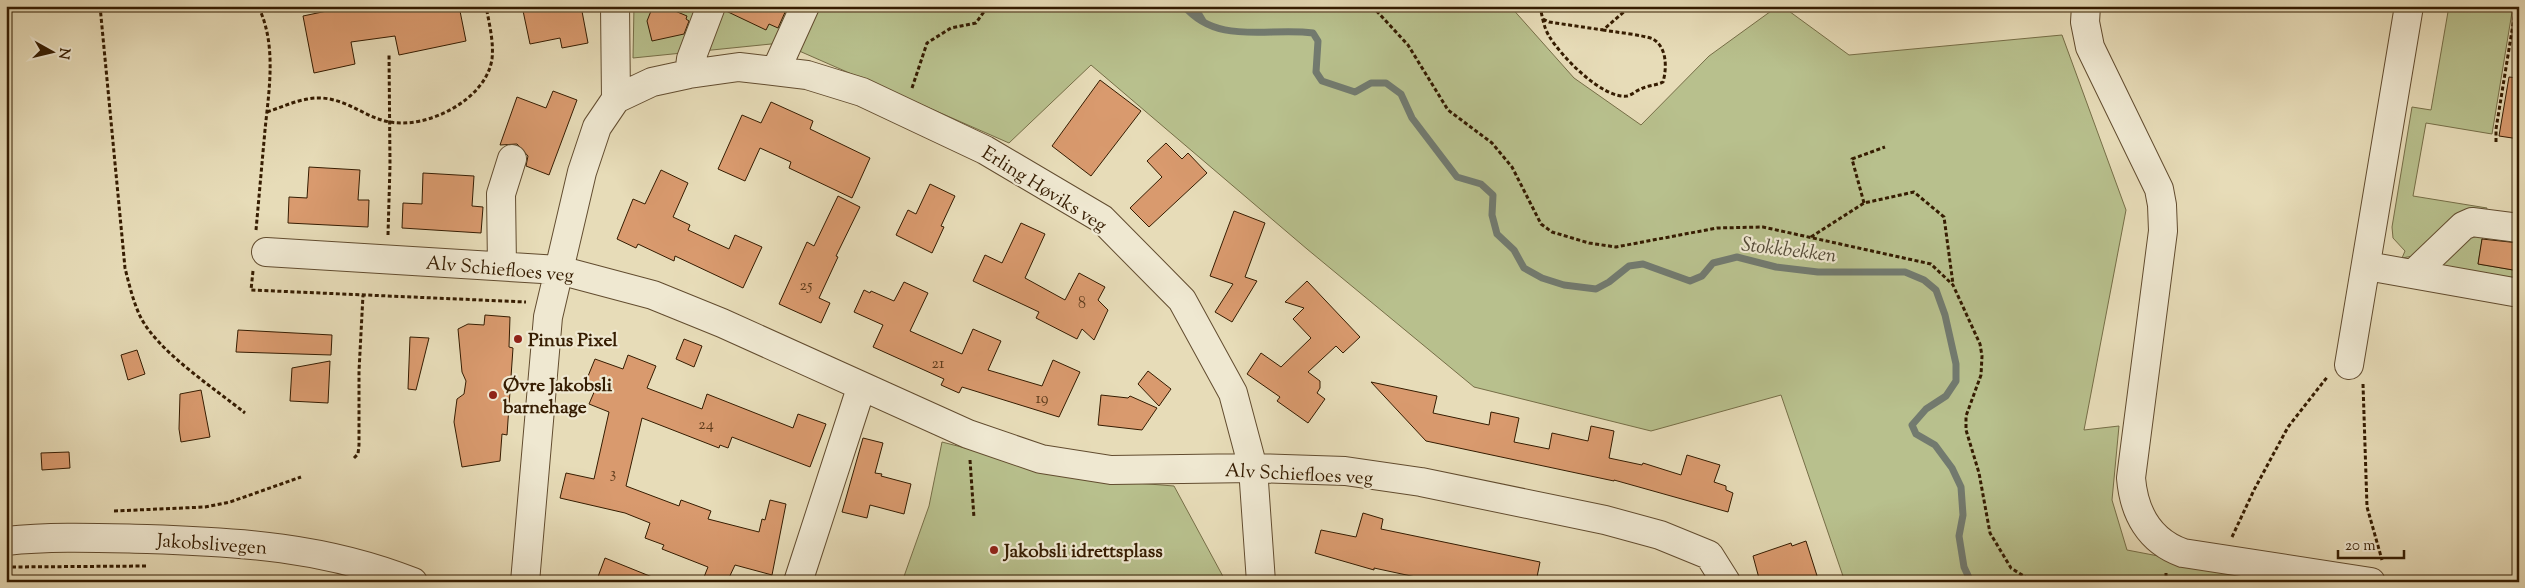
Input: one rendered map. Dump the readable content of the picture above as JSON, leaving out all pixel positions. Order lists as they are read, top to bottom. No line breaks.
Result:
{"streets":{"street":["Erling Høviks veg","Alv Schiefloes veg","Jakobslivegen"]},"crossings":[["Erling Høviks veg","Alv Schiefloes veg"]],"water":["Stokkbekken"],"places":["Pinus Pixel","Øvre Jakobsli barnehage","Jakobsli idrettsplass"],"house_numbers":["25","8","21","19","24","3"],"scale_bar":"20 m","north":"right"}
